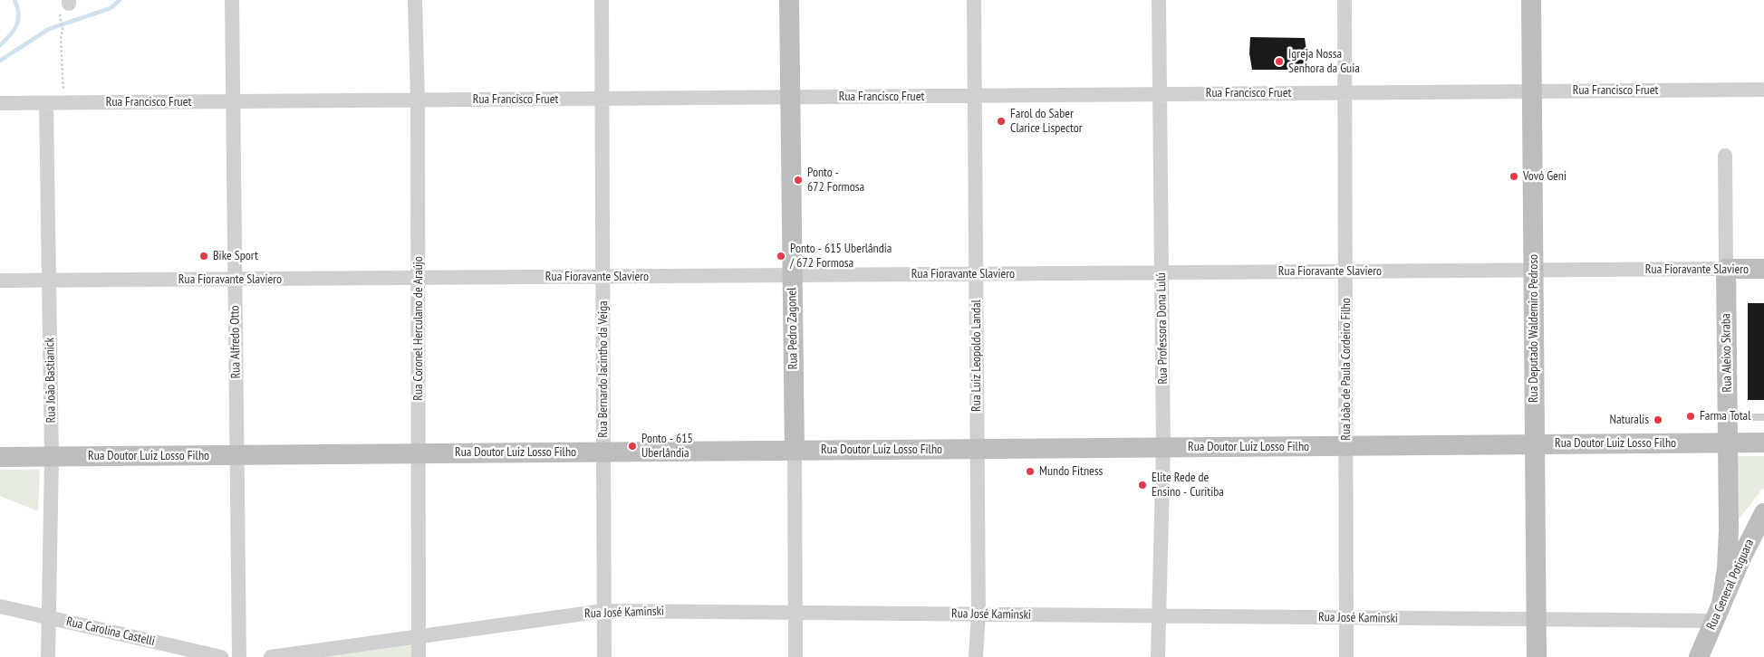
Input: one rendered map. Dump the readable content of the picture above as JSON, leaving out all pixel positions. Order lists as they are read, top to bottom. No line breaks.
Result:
{"streets":{"street":["Rua Francisco Fruet","Rua Fioravante Slaviero","Rua Coronel Herculano de Araújo","Rua Pedro Zagonel","Rua Professora Dona Lulú","Rua Deputado Waldemiro Pedroso","Rua Alfredo Otto","Rua Aleixo Skraba","Rua Luiz Leopoldo Landal","Rua Bernardo Jacintho da Veiga","Rua João de Paula Cordeiro Filho","Rua João Bastianick","Rua Doutor Luiz Losso Filho","Rua General Potiguara","Rua José Kaminski","Rua Carolina Castelli"]},"crossings":[["Rua Francisco Fruet","Rua Coronel Herculano de Araújo"],["Rua Francisco Fruet","Rua Pedro Zagonel"],["Rua Francisco Fruet","Rua Professora Dona Lulú"],["Rua Francisco Fruet","Rua Deputado Waldemiro Pedroso"],["Rua Francisco Fruet","Rua Alfredo Otto"],["Rua Francisco Fruet","Rua Luiz Leopoldo Landal"],["Rua Francisco Fruet","Rua Bernardo Jacintho da Veiga"],["Rua Francisco Fruet","Rua João de Paula Cordeiro Filho"],["Rua Francisco Fruet","Rua João Bastianick"],["Rua Fioravante Slaviero","Rua Coronel Herculano de Araújo"],["Rua Fioravante Slaviero","Rua Pedro Zagonel"],["Rua Fioravante Slaviero","Rua Professora Dona Lulú"],["Rua Fioravante Slaviero","Rua Deputado Waldemiro Pedroso"],["Rua Fioravante Slaviero","Rua Alfredo Otto"],["Rua Fioravante Slaviero","Rua Aleixo Skraba"],["Rua Fioravante Slaviero","Rua Luiz Leopoldo Landal"],["Rua Fioravante Slaviero","Rua Bernardo Jacintho da Veiga"],["Rua Fioravante Slaviero","Rua João de Paula Cordeiro Filho"],["Rua Fioravante Slaviero","Rua João Bastianick"],["Rua Coronel Herculano de Araújo","Rua Doutor Luiz Losso Filho"],["Rua Coronel Herculano de Araújo","Rua José Kaminski"],["Rua Pedro Zagonel","Rua Doutor Luiz Losso Filho"],["Rua Pedro Zagonel","Rua José Kaminski"],["Rua Professora Dona Lulú","Rua Doutor Luiz Losso Filho"],["Rua Professora Dona Lulú","Rua José Kaminski"],["Rua Deputado Waldemiro Pedroso","Rua Doutor Luiz Losso Filho"],["Rua Deputado Waldemiro Pedroso","Rua José Kaminski"],["Rua Alfredo Otto","Rua Doutor Luiz Losso Filho"],["Rua Aleixo Skraba","Rua Doutor Luiz Losso Filho"],["Rua Aleixo Skraba","Rua General Potiguara"],["Rua Aleixo Skraba","Rua José Kaminski"],["Rua Luiz Leopoldo Landal","Rua Doutor Luiz Losso Filho"],["Rua Luiz Leopoldo Landal","Rua José Kaminski"],["Rua Bernardo Jacintho da Veiga","Rua Doutor Luiz Losso Filho"],["Rua Bernardo Jacintho da Veiga","Rua José Kaminski"],["Rua João de Paula Cordeiro Filho","Rua Doutor Luiz Losso Filho"],["Rua João de Paula Cordeiro Filho","Rua José Kaminski"],["Rua João Bastianick","Rua Doutor Luiz Losso Filho"],["Rua João Bastianick","Rua Carolina Castelli"],["Rua General Potiguara","Rua José Kaminski"]],"places":["Igreja Nossa Senhora da Guia","Farol do Saber Clarice Lispector","Vovó Geni","Ponto - 672 Formosa","Bike Sport","Ponto - 615 Uberlândia / 672 Formosa","Farma Total","Naturalis","Ponto - 615 Uberlândia","Mundo Fitness","Elite Rede de Ensino - Curitiba"]}
